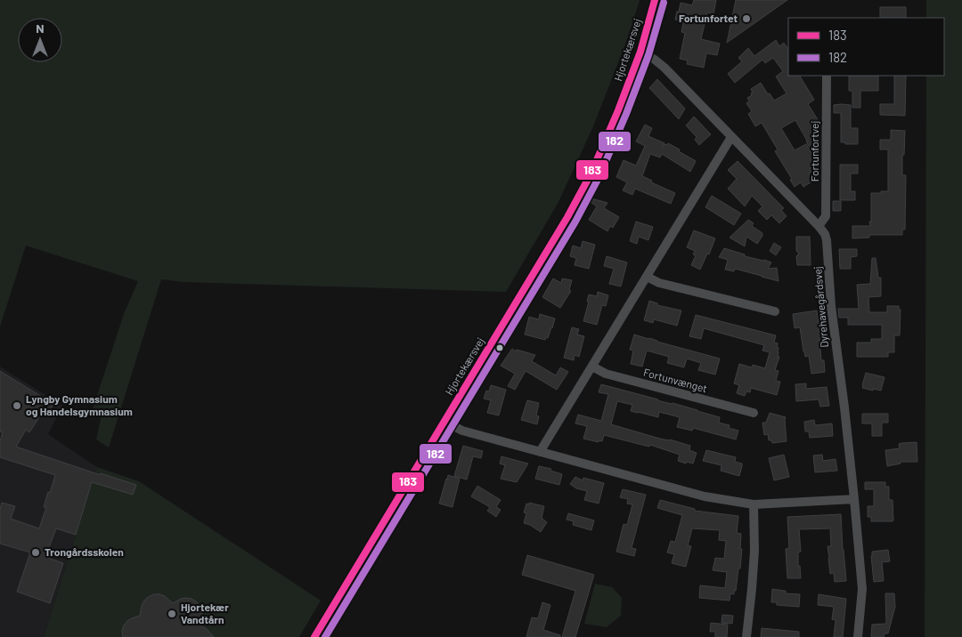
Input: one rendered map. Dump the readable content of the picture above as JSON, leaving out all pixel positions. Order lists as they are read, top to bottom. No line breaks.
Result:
{"streets":{"street":["Hjortekærsvej","Fortunfortvej","Dyrehavegårdsvej","Fortunvænget"]},"crossings":[["Hjortekærsvej","Dyrehavegårdsvej"],["Fortunfortvej","Dyrehavegårdsvej"]],"places":["Fortunfortet","Lyngby Gymnasium og Handelsgymnasium","Trongårdsskolen","Hjortekær Vandtårn"],"lines":["transit line 183","transit line 182"],"legend":["183","182"],"north":"top"}
